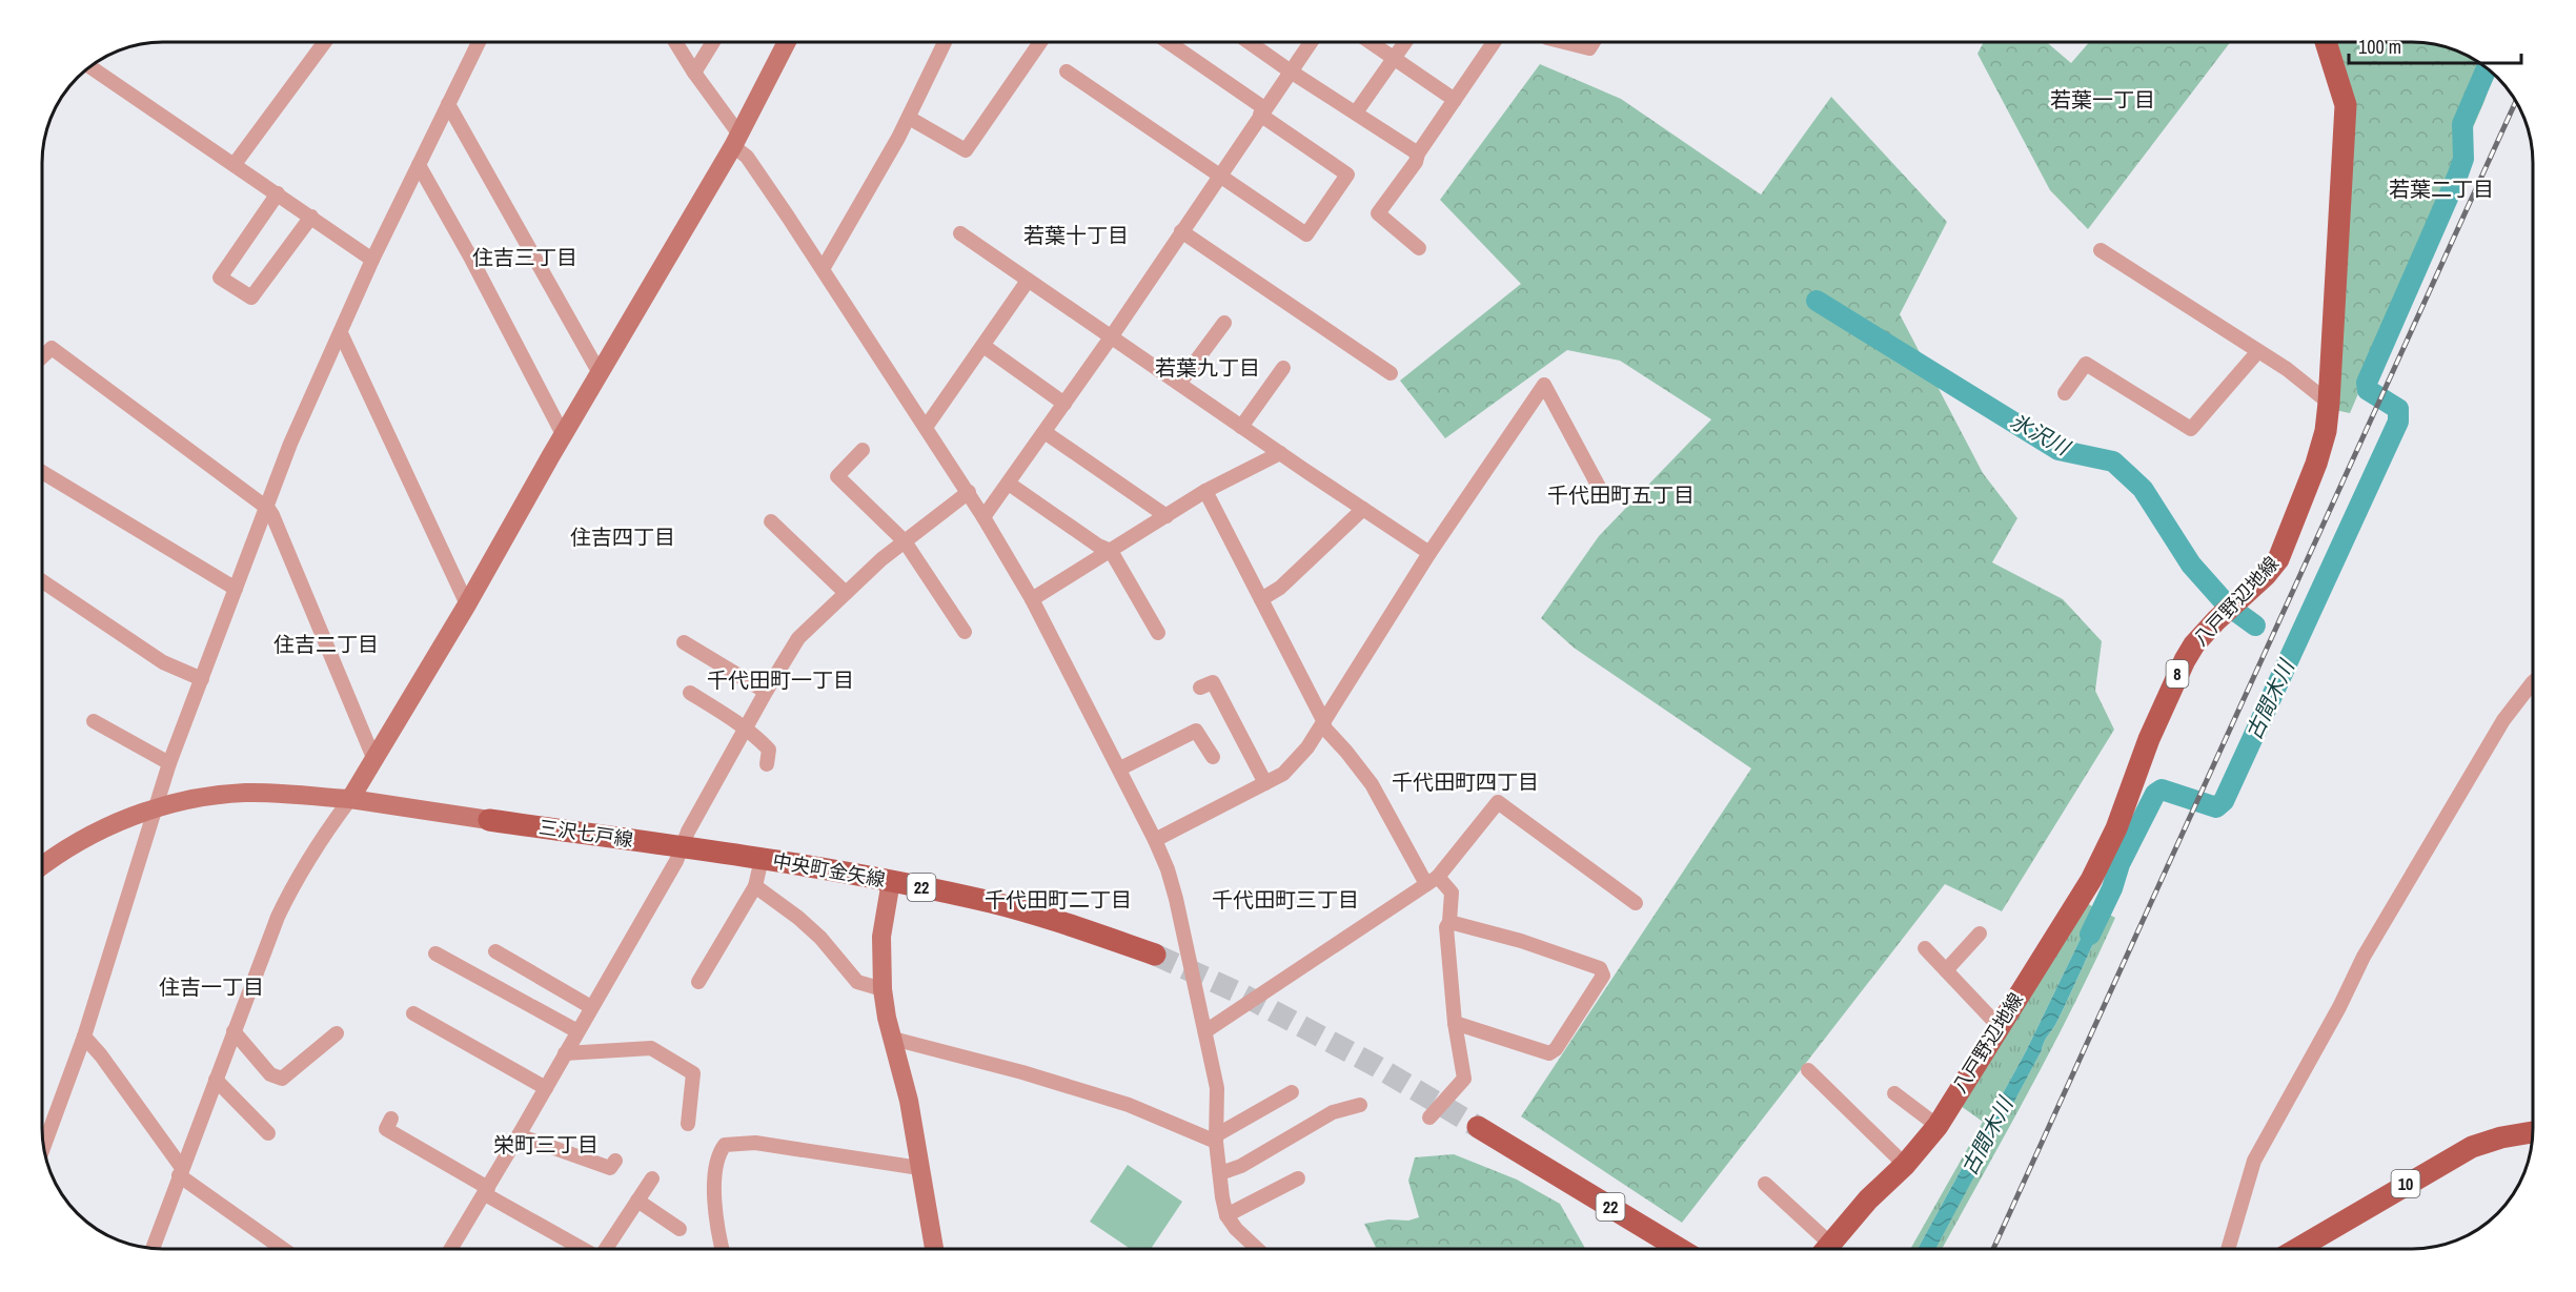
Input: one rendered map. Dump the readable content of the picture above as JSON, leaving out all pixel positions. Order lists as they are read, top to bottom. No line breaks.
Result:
{"streets":{"main road":["八戸野辺地線","8","三沢七戸線","中央町金矢線","22","10"]},"crossings":[["三沢七戸線","中央町金矢線"]],"districts":["若葉一丁目","若葉二丁目","若葉十丁目","住吉三丁目","若葉九丁目","千代田町五丁目","住吉四丁目","住吉二丁目","千代田町一丁目","千代田町四丁目","千代田町二丁目","千代田町三丁目","住吉一丁目","栄町三丁目"],"water":["氷沢川","古間木川"],"scale_bar":"100 m"}
